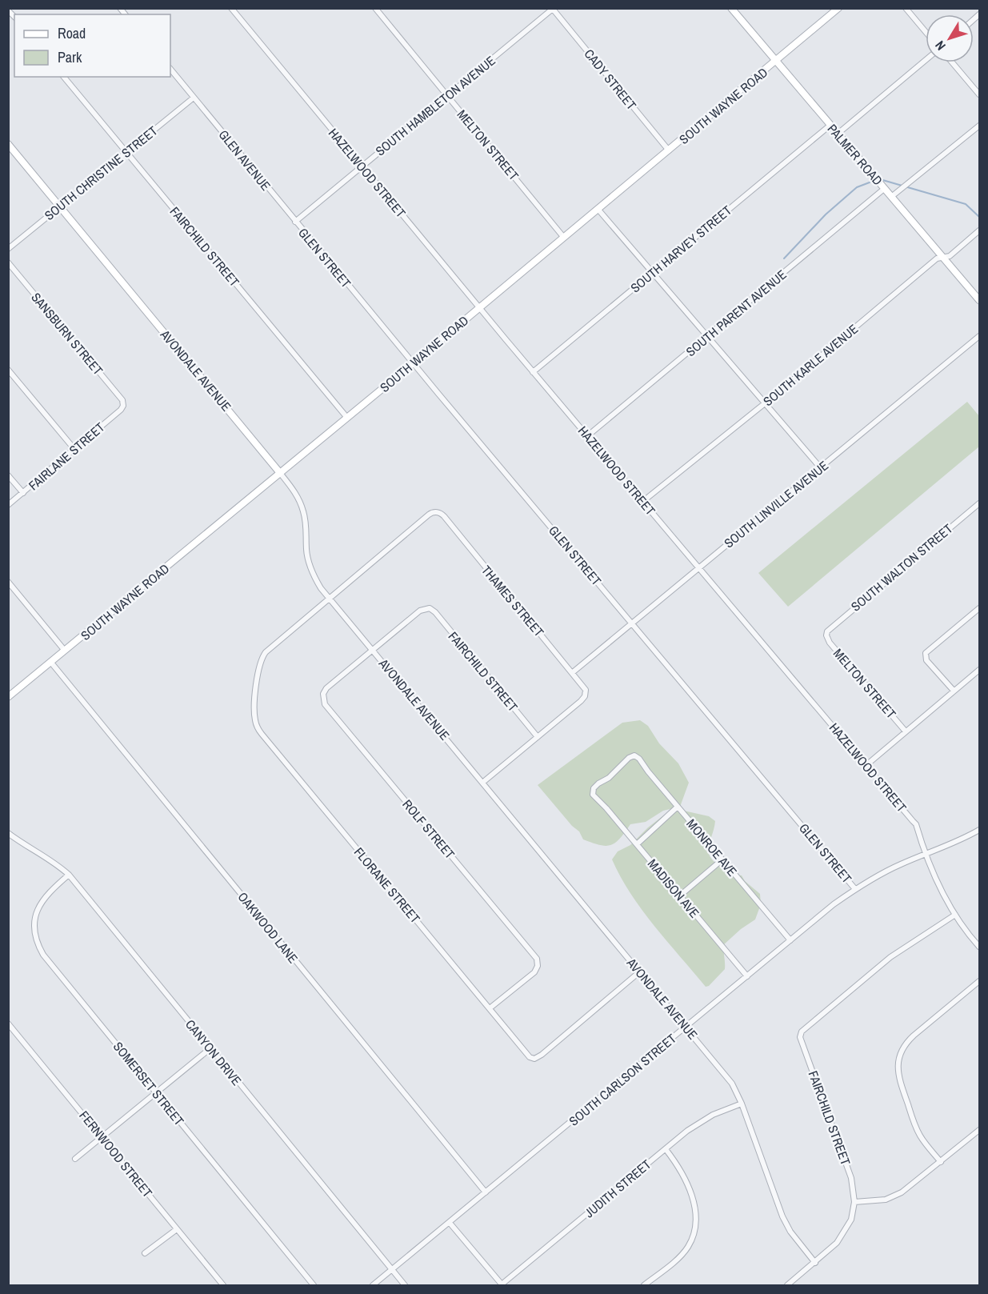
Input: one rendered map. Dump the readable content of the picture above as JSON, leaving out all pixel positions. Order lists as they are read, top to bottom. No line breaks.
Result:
{"streets":{"main road":["SOUTH WAYNE ROAD","PALMER ROAD","AVONDALE AVENUE"],"street":["CADY STREET","SOUTH HAMBLETON AVENUE","MELTON STREET","GLEN AVENUE","SOUTH CHRISTINE STREET","HAZELWOOD STREET","FAIRCHILD STREET","SOUTH HARVEY STREET","GLEN STREET","SOUTH PARENT AVENUE","SANSBURN STREET","SOUTH KARLE AVENUE","FAIRLANE STREET","SOUTH LINVILLE AVENUE","SOUTH WALTON STREET","THAMES STREET","ROLF STREET","MONROE AVE","FLORANE STREET","MADISON AVE","OAKWOOD LANE","CANYON DRIVE","SOUTH CARLSON STREET","SOMERSET STREET","FERNWOOD STREET","JUDITH STREET"]},"crossings":[["CADY STREET","SOUTH HAMBLETON AVENUE"],["CADY STREET","SOUTH WAYNE ROAD"],["SOUTH HAMBLETON AVENUE","MELTON STREET"],["SOUTH HAMBLETON AVENUE","GLEN AVENUE"],["SOUTH HAMBLETON AVENUE","HAZELWOOD STREET"],["SOUTH HAMBLETON AVENUE","GLEN STREET"],["SOUTH WAYNE ROAD","MELTON STREET"],["SOUTH WAYNE ROAD","PALMER ROAD"],["SOUTH WAYNE ROAD","HAZELWOOD STREET"],["SOUTH WAYNE ROAD","FAIRCHILD STREET"],["SOUTH WAYNE ROAD","GLEN STREET"],["SOUTH WAYNE ROAD","AVONDALE AVENUE"],["SOUTH WAYNE ROAD","OAKWOOD LANE"],["MELTON STREET","SOUTH WALTON STREET"],["PALMER ROAD","SOUTH HARVEY STREET"],["PALMER ROAD","SOUTH PARENT AVENUE"],["PALMER ROAD","SOUTH KARLE AVENUE"],["GLEN AVENUE","SOUTH CHRISTINE STREET"],["GLEN AVENUE","GLEN STREET"],["SOUTH CHRISTINE STREET","FAIRCHILD STREET"],["SOUTH CHRISTINE STREET","AVONDALE AVENUE"],["HAZELWOOD STREET","FAIRCHILD STREET"],["HAZELWOOD STREET","SOUTH HARVEY STREET"],["HAZELWOOD STREET","SOUTH PARENT AVENUE"],["HAZELWOOD STREET","SOUTH KARLE AVENUE"],["HAZELWOOD STREET","SOUTH LINVILLE AVENUE"],["HAZELWOOD STREET","SOUTH CARLSON STREET"],["FAIRCHILD STREET","THAMES STREET"],["FAIRCHILD STREET","ROLF STREET"],["GLEN STREET","SOUTH LINVILLE AVENUE"],["GLEN STREET","SOUTH CARLSON STREET"],["SANSBURN STREET","FAIRLANE STREET"],["AVONDALE AVENUE","THAMES STREET"],["AVONDALE AVENUE","ROLF STREET"],["AVONDALE AVENUE","FLORANE STREET"],["AVONDALE AVENUE","SOUTH CARLSON STREET"],["AVONDALE AVENUE","JUDITH STREET"],["SOUTH LINVILLE AVENUE","THAMES STREET"],["THAMES STREET","FLORANE STREET"],["ROLF STREET","FLORANE STREET"],["MONROE AVE","MADISON AVE"],["MONROE AVE","SOUTH CARLSON STREET"],["MADISON AVE","SOUTH CARLSON STREET"],["OAKWOOD LANE","SOUTH CARLSON STREET"],["CANYON DRIVE","SOUTH CARLSON STREET"],["CANYON DRIVE","SOMERSET STREET"]],"legend":["Road","Park"],"north":"bottom left"}
